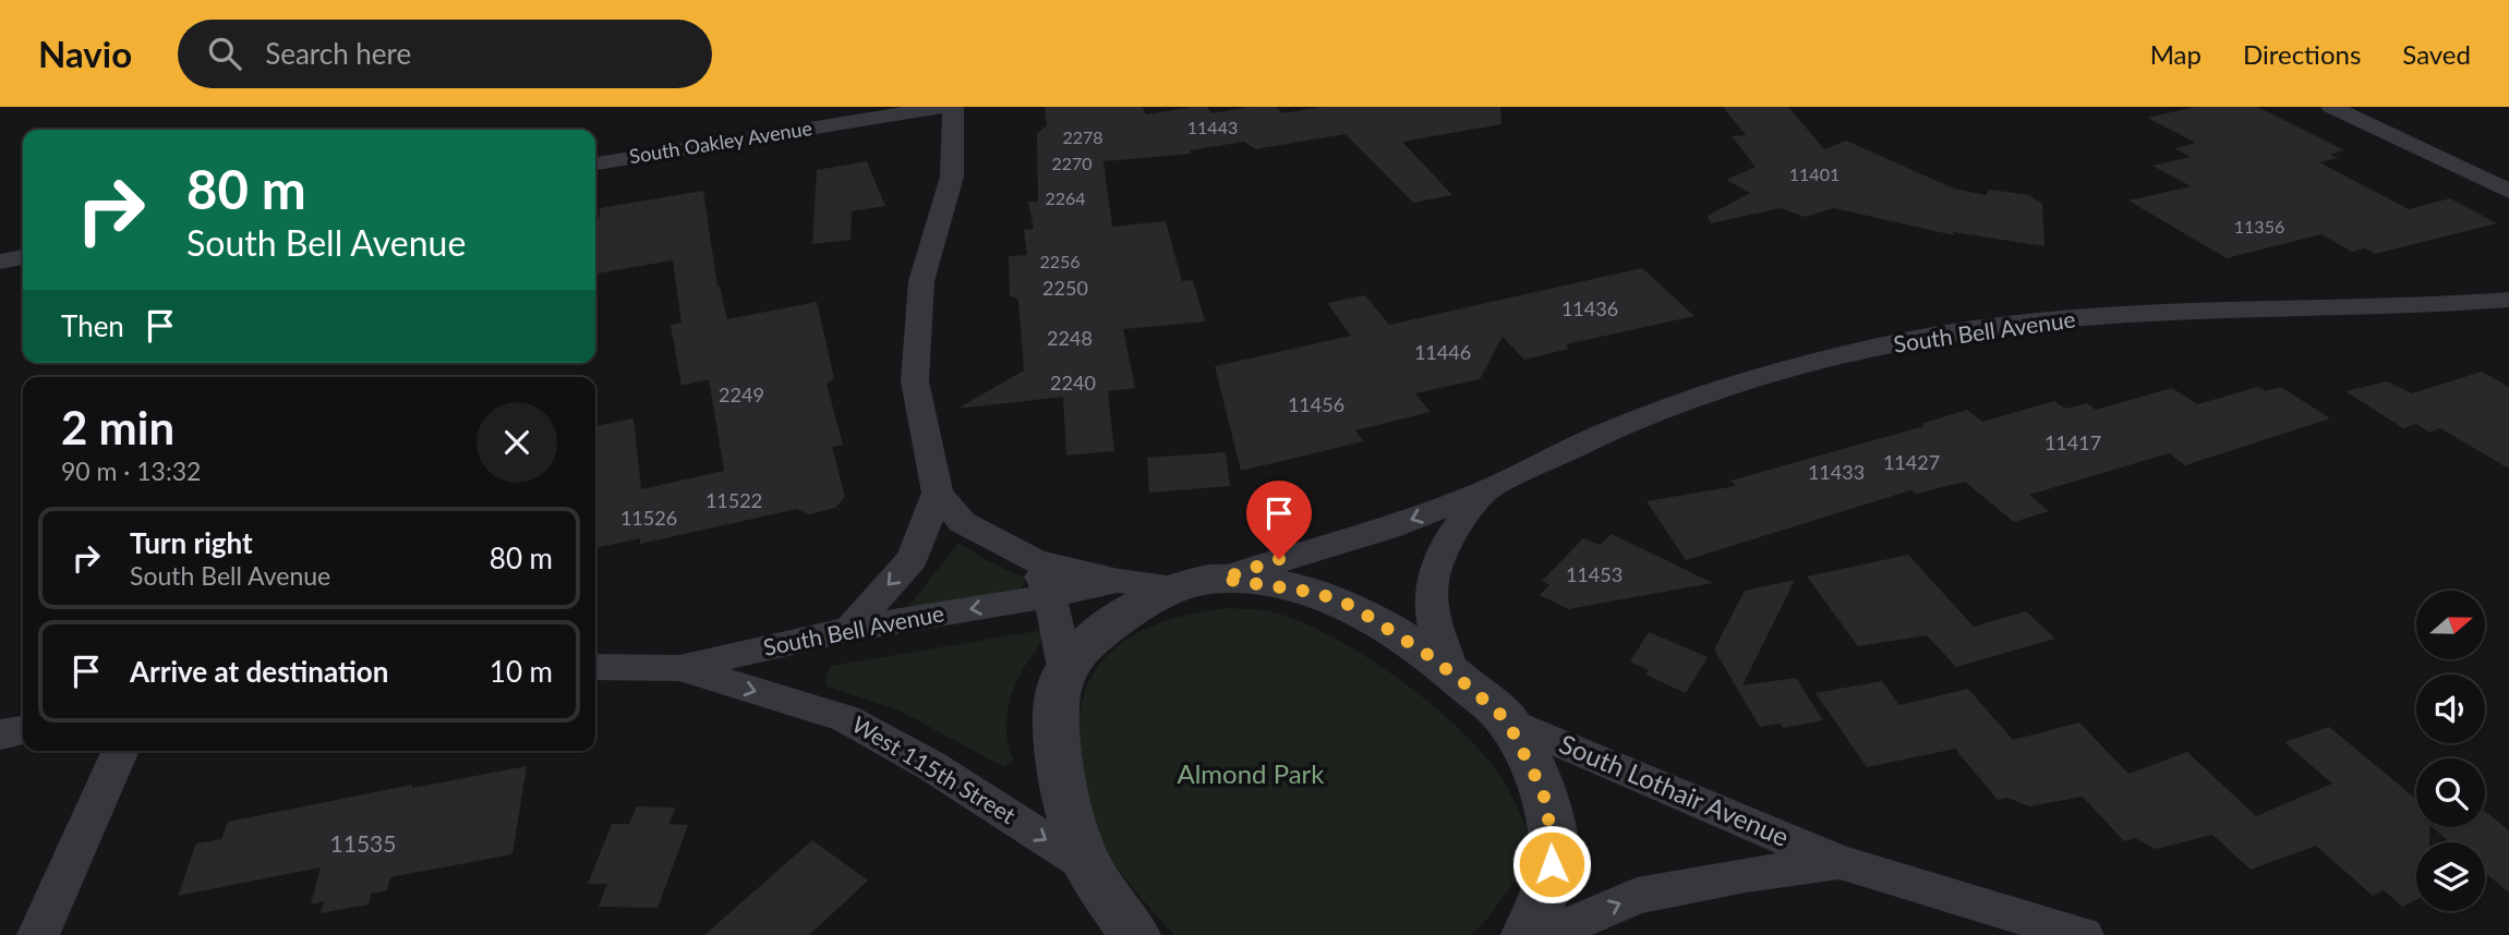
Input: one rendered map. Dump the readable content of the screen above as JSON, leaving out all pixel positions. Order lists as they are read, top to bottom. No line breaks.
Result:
{"streets":{"street":["South Oakley Avenue","South Bell Avenue","West 115th Street","South Lothair Avenue"]},"crossings":[["South Bell Avenue","West 115th Street"]],"one_way":["West 115th Street"],"parks":["Almond Park"],"house_numbers":["11443","2278","2270","11401","2264","11356","2256","2250","11436","2248","11446","2240","2249","11456","11417","11427","11433","11522","11526","11453","11535"],"north":"right","page":{"header":"Navio","search":"Search here","nav":["Map","Directions","Saved"],"turn":["80 m","South Bell Avenue"],"then":"Then","heading":["2 min","90 m · 13:32"],"list":[{"name":"Turn right","note":"South Bell Avenue","value":"80 m"},{"name":"Arrive at destination","value":"10 m"}]}}
